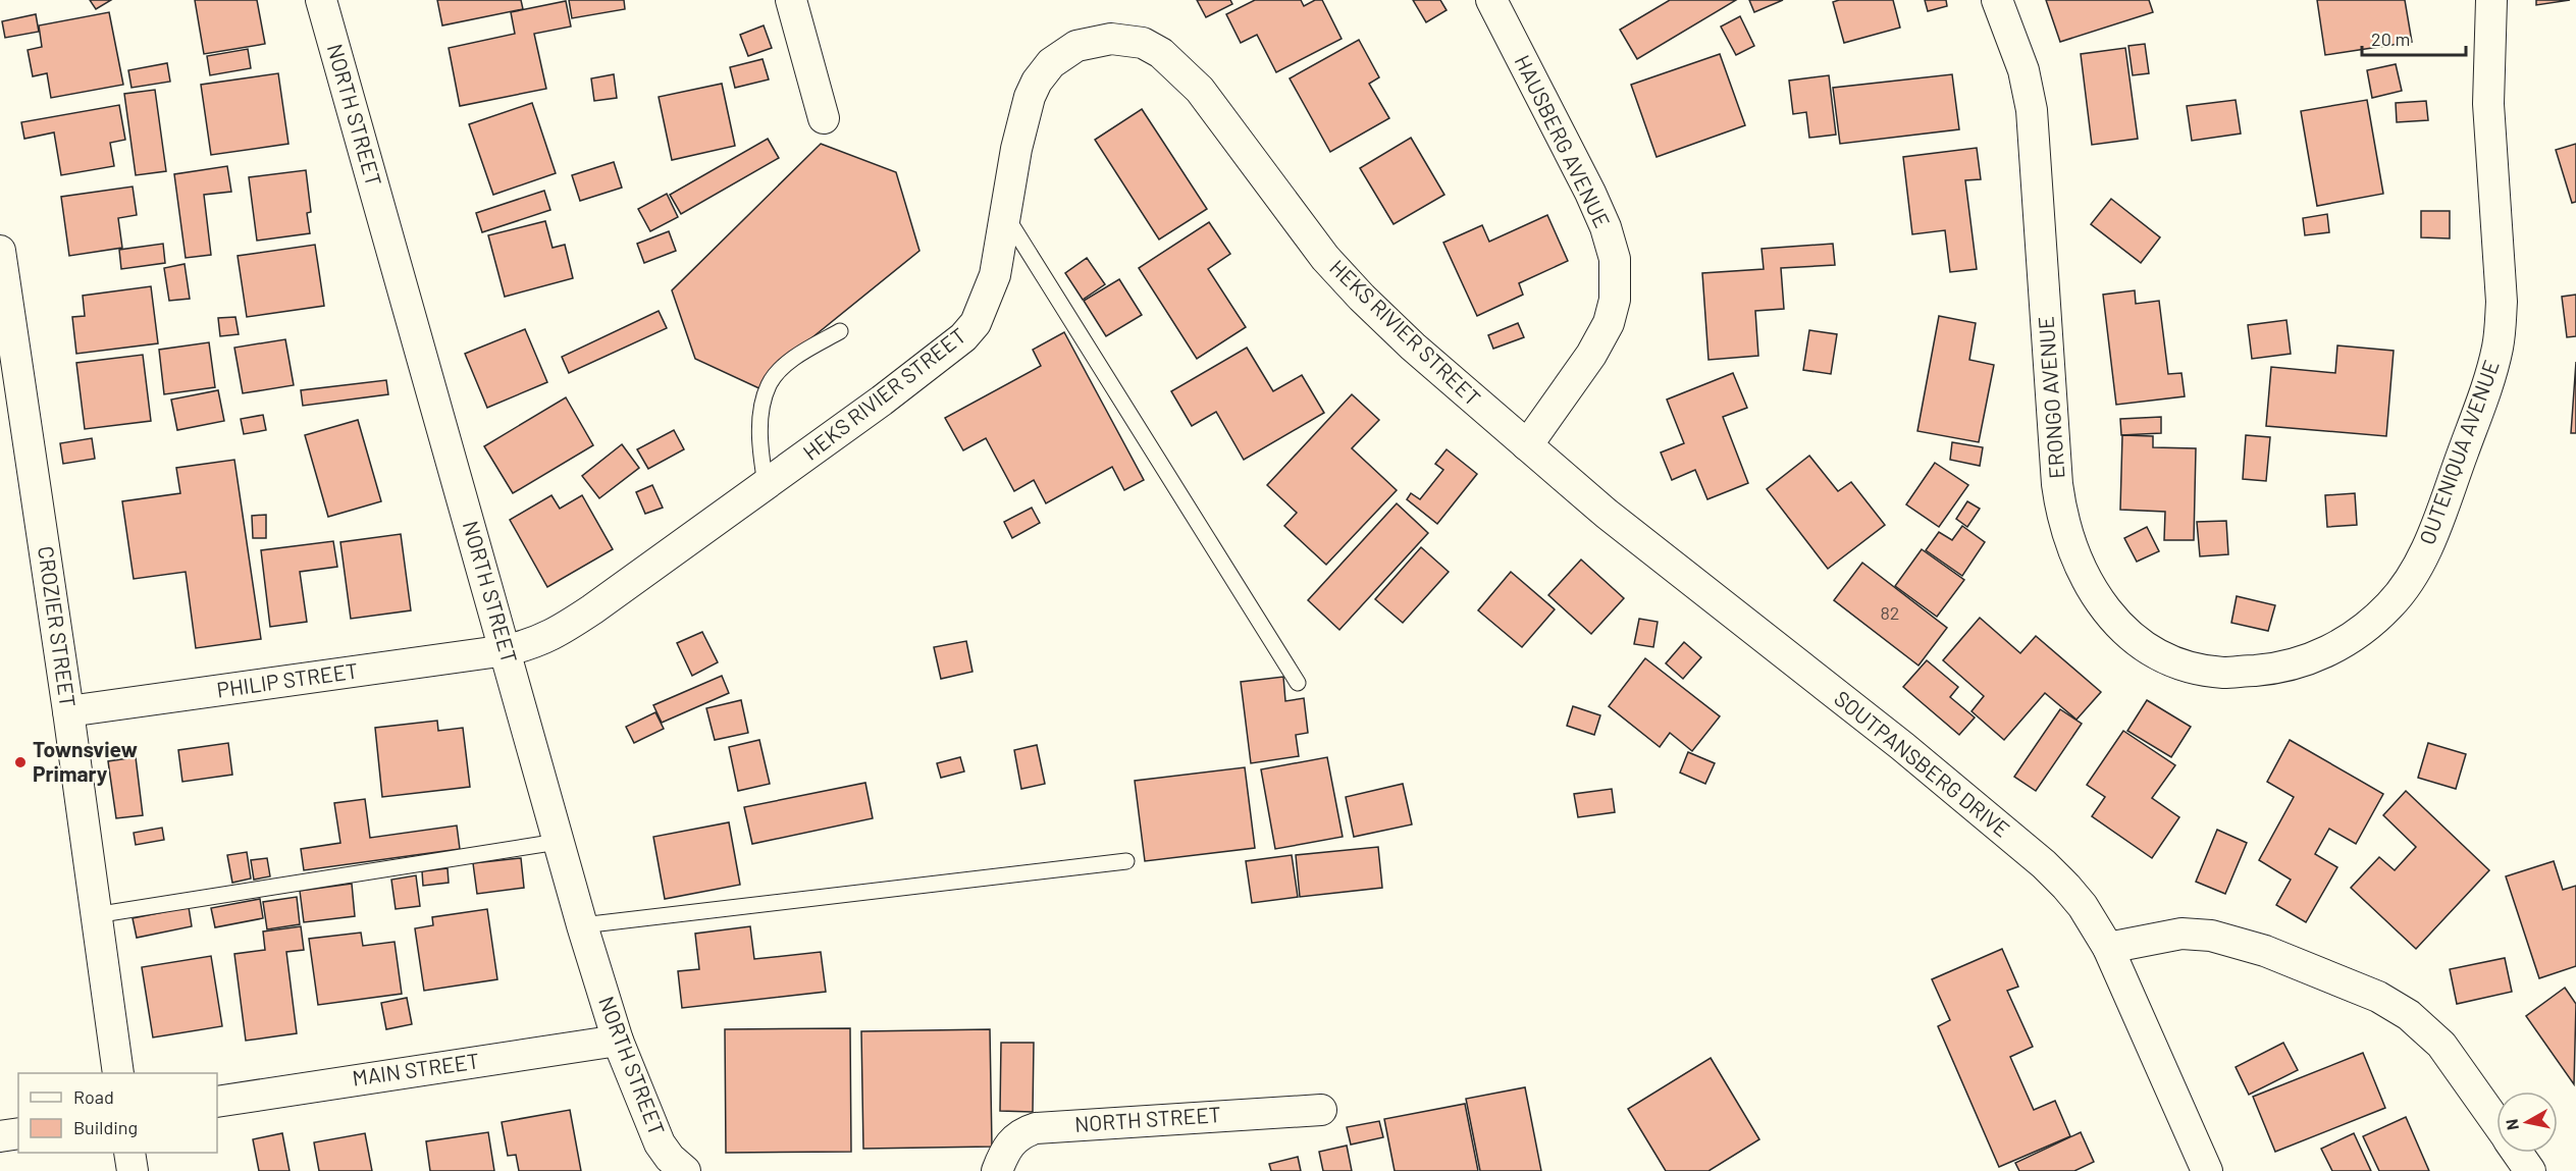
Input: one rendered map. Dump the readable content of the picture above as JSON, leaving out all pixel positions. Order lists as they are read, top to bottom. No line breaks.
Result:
{"streets":{"street":["NORTH STREET","HAUSBERG AVENUE","HEKS RIVIER STREET","ERONGO AVENUE","OUTENIQUA AVENUE","CROZIER STREET","PHILIP STREET","SOUTPANSBERG DRIVE","MAIN STREET"]},"crossings":[["NORTH STREET","HEKS RIVIER STREET"],["NORTH STREET","PHILIP STREET"],["NORTH STREET","MAIN STREET"],["HAUSBERG AVENUE","HEKS RIVIER STREET"],["HAUSBERG AVENUE","SOUTPANSBERG DRIVE"],["HEKS RIVIER STREET","PHILIP STREET"],["HEKS RIVIER STREET","SOUTPANSBERG DRIVE"],["ERONGO AVENUE","OUTENIQUA AVENUE"],["CROZIER STREET","PHILIP STREET"]],"places":["Townsview Primary"],"house_numbers":["82"],"legend":["Road","Building"],"scale_bar":"20 m","north":"left"}
